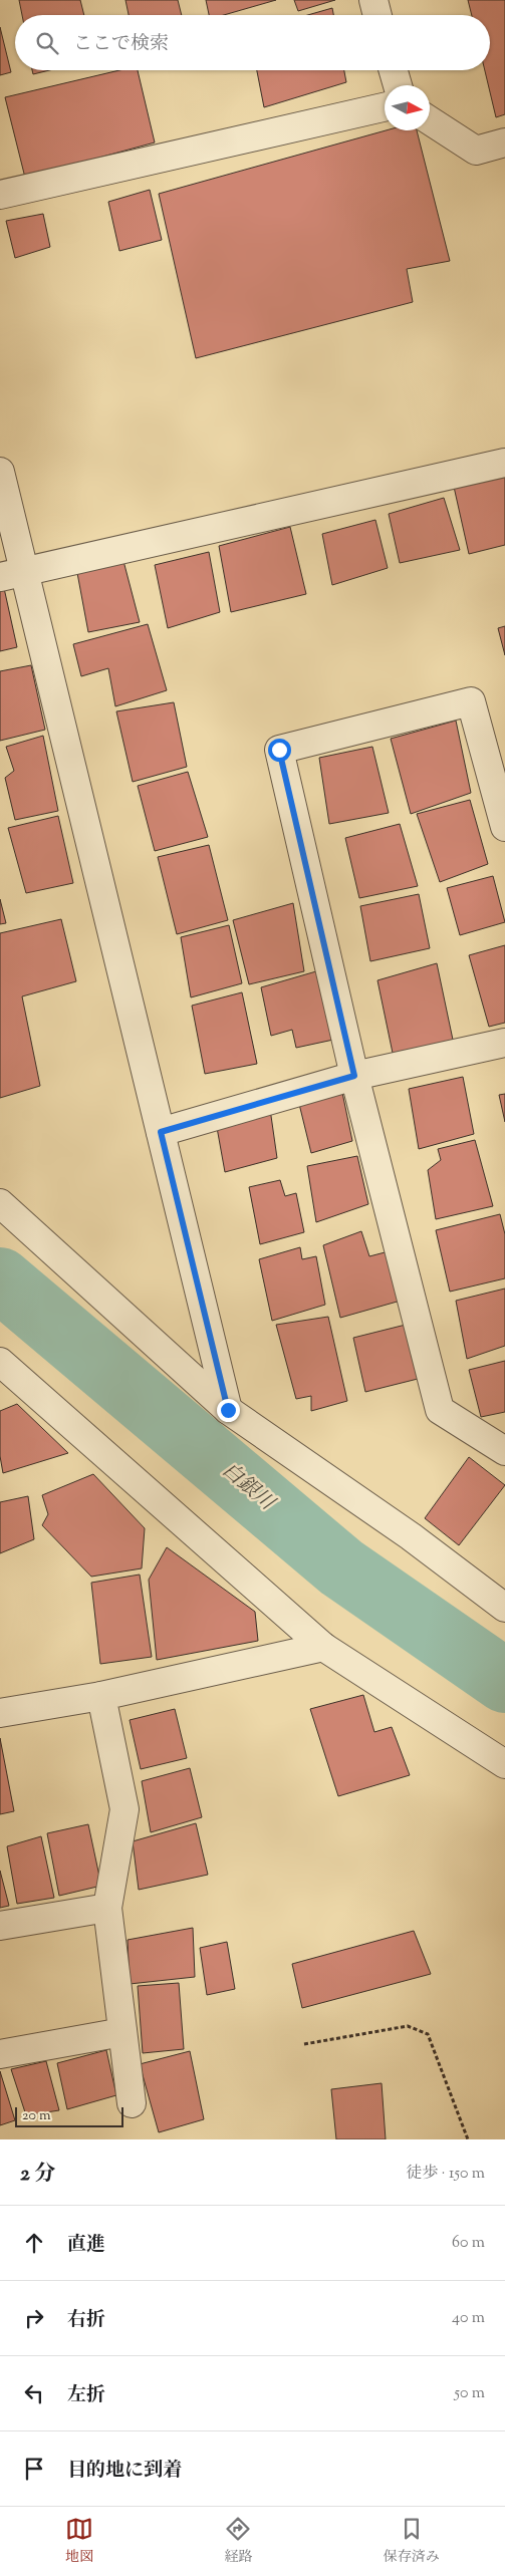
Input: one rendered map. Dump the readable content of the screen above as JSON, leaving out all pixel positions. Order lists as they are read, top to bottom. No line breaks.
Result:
{"water":["白銀川"],"scale_bar":"20 m","north":"right","page":{"search":"ここで検索","scale":"20 m","heading":["2 分","徒歩 · 150 m"],"list":[["直進","60 m"],["右折","40 m"],["左折","50 m"],"目的地に到着"],"nav":["地図","経路","保存済み"]}}
